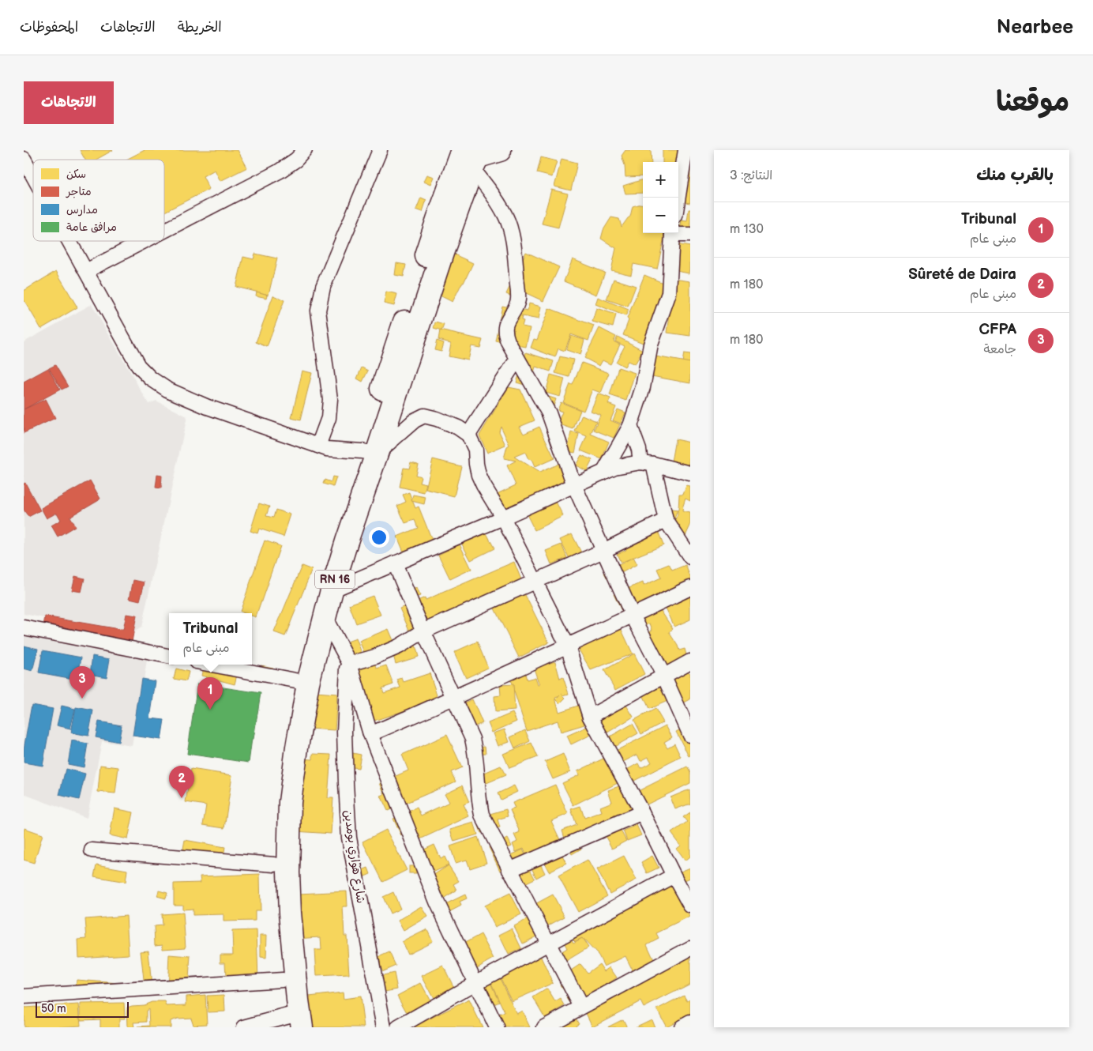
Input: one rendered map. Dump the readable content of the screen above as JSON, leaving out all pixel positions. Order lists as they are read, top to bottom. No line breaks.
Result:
{"streets":{"main road":["RN 16"],"street":["شارع هواري بومدين"]},"legend":["سكن","متاجر","مدارس","مرافق عامة"],"scale_bar":"50 m","page":{"header":"Nearbee","nav":["الخريطة","الاتجاهات","المحفوظات"],"title":"موقعنا","buttons":"الاتجاهات","heading":["بالقرب منك","النتائج: 3"],"map_buttons":["+","−"],"list":[{"mark":"1","name":"Tribunal","note":"مبنى عام","value":"130 m"},{"mark":"2","name":"Sûreté de Daira","note":"مبنى عام","value":"180 m"},{"mark":"3","name":"CFPA","note":"جامعة","value":"180 m"}],"popup":["Tribunal","مبنى عام"],"pins":["3","1","2"],"scale":"50 m"}}
